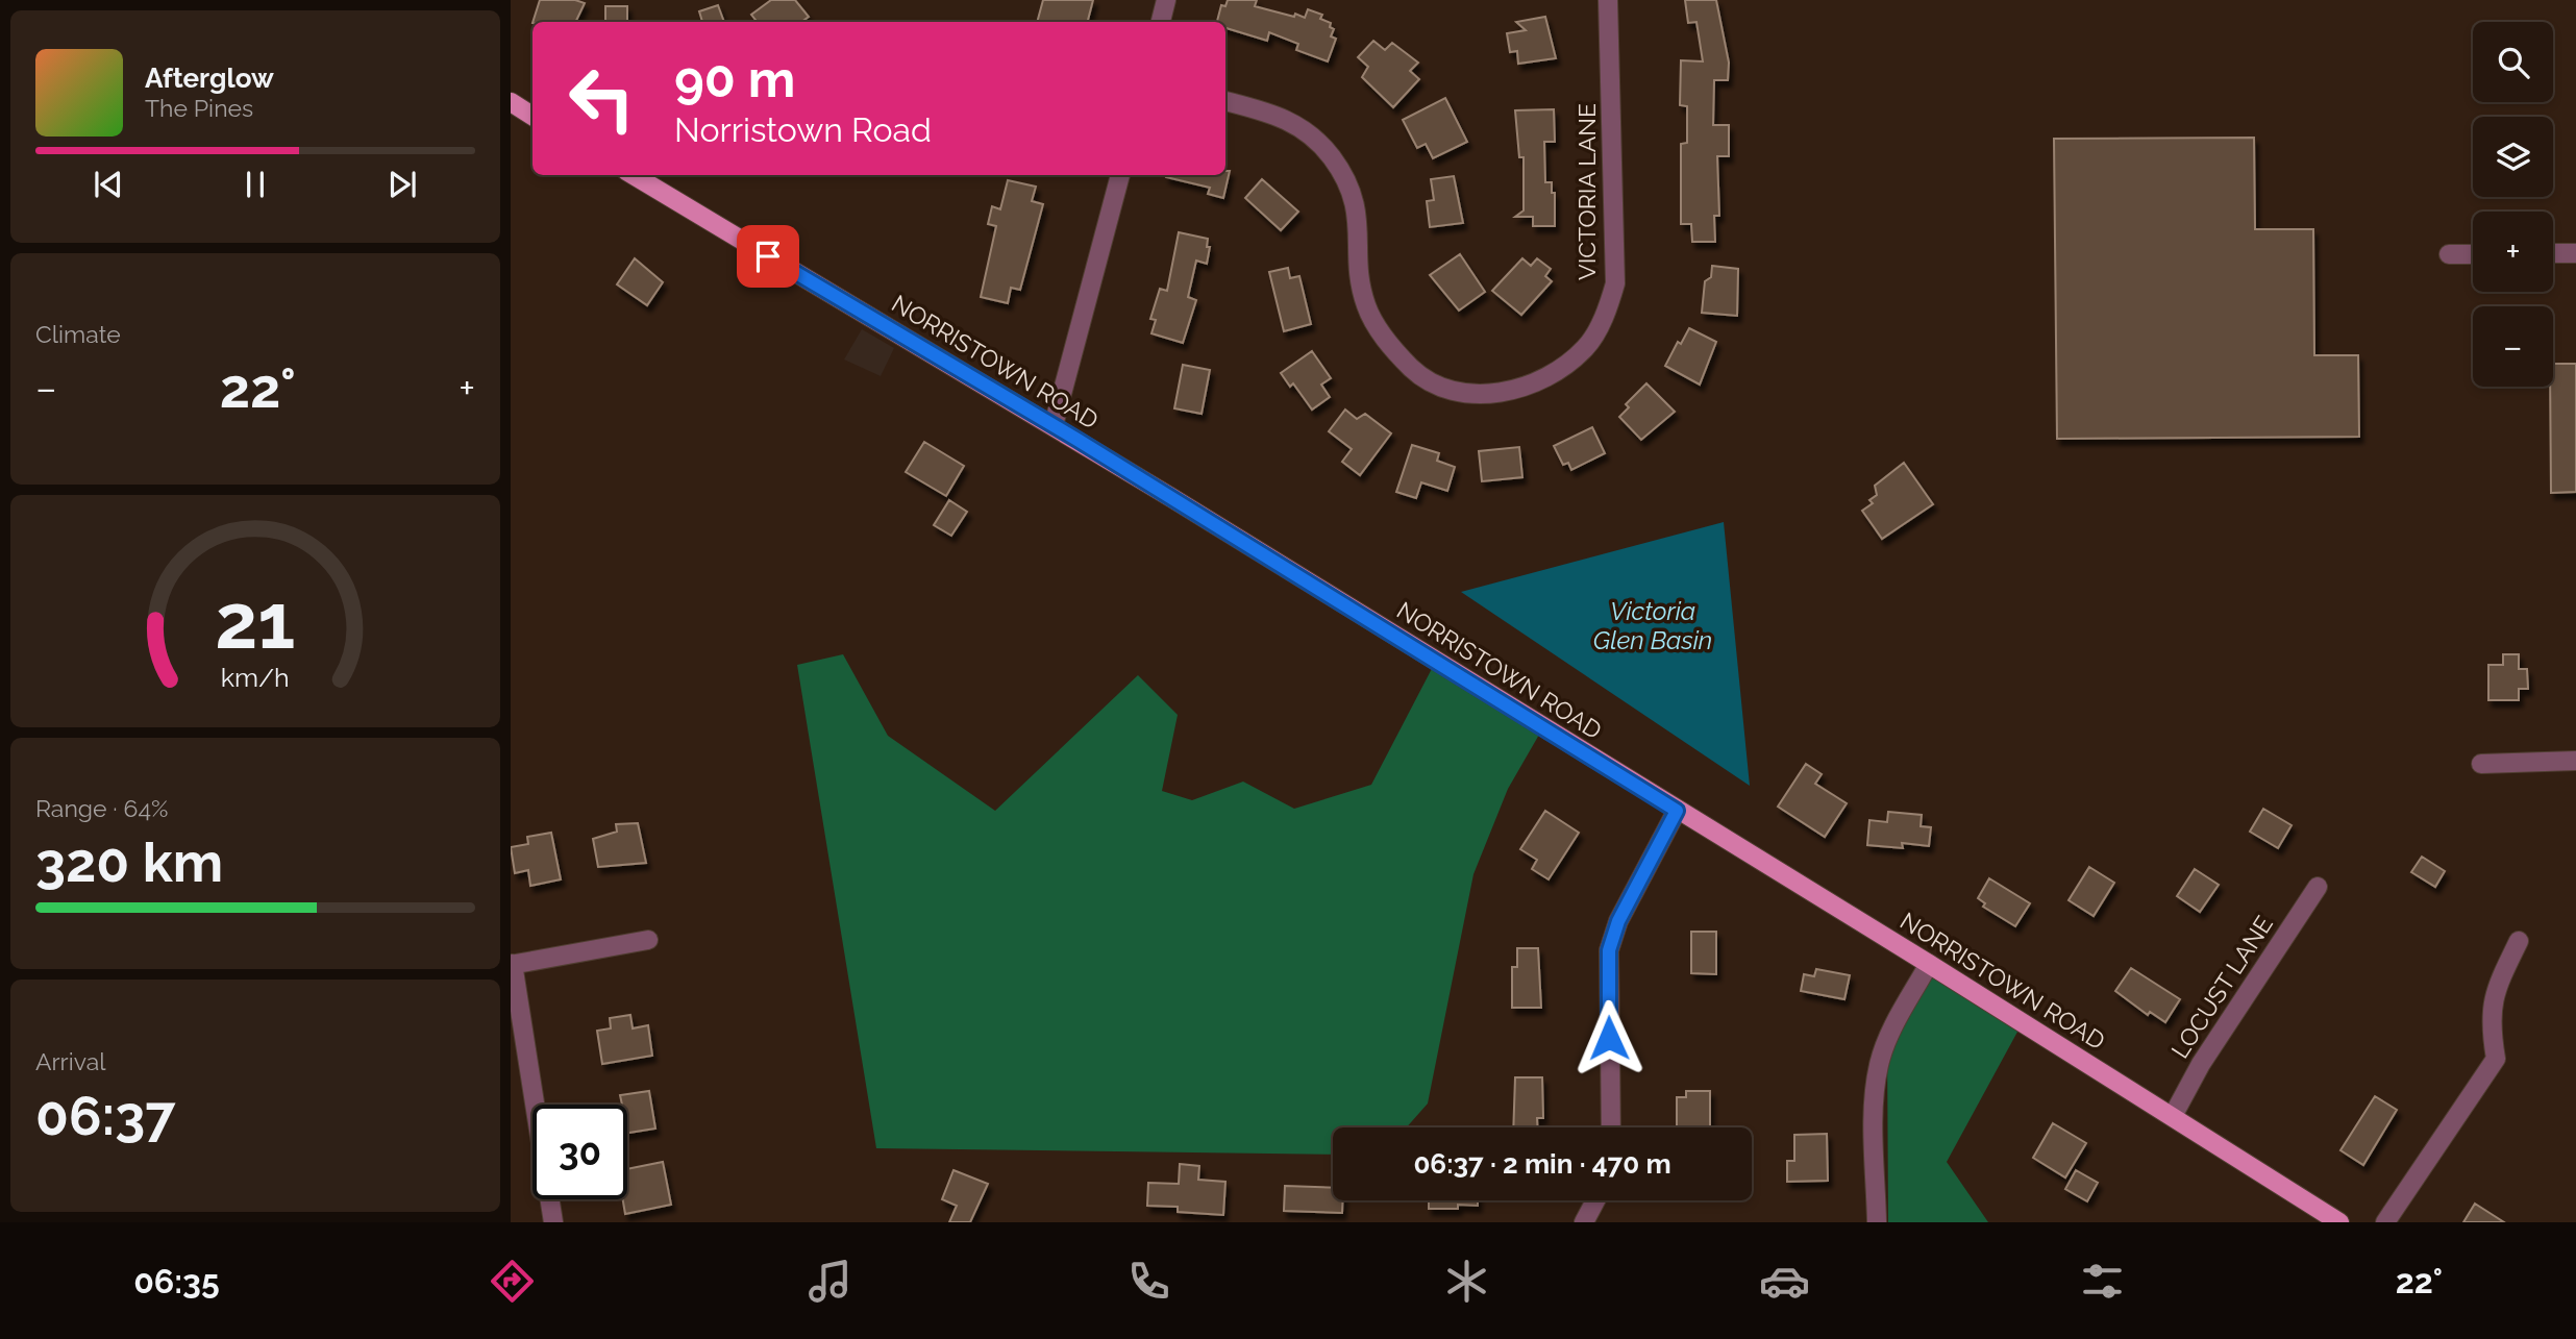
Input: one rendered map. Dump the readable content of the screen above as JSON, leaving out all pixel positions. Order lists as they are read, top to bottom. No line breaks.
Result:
{"streets":{"main road":["NORRISTOWN ROAD"],"street":["VICTORIA LANE","LOCUST LANE"]},"crossings":[["NORRISTOWN ROAD","LOCUST LANE"]],"water":["Victoria Glen Basin"],"page":{"map_buttons":["+","−"],"turn":["90 m","Norristown Road"],"song":["Afterglow","The Pines"],"tile":["Climate",["Range · 64%","320 km"],["Arrival","06:37"]],"heat":["−","22°","+"],"limit":"30","trip":"06:37 · 2 min · 470 m","tabs":["06:35","22°"],"gauge":["21","km/h"]}}
